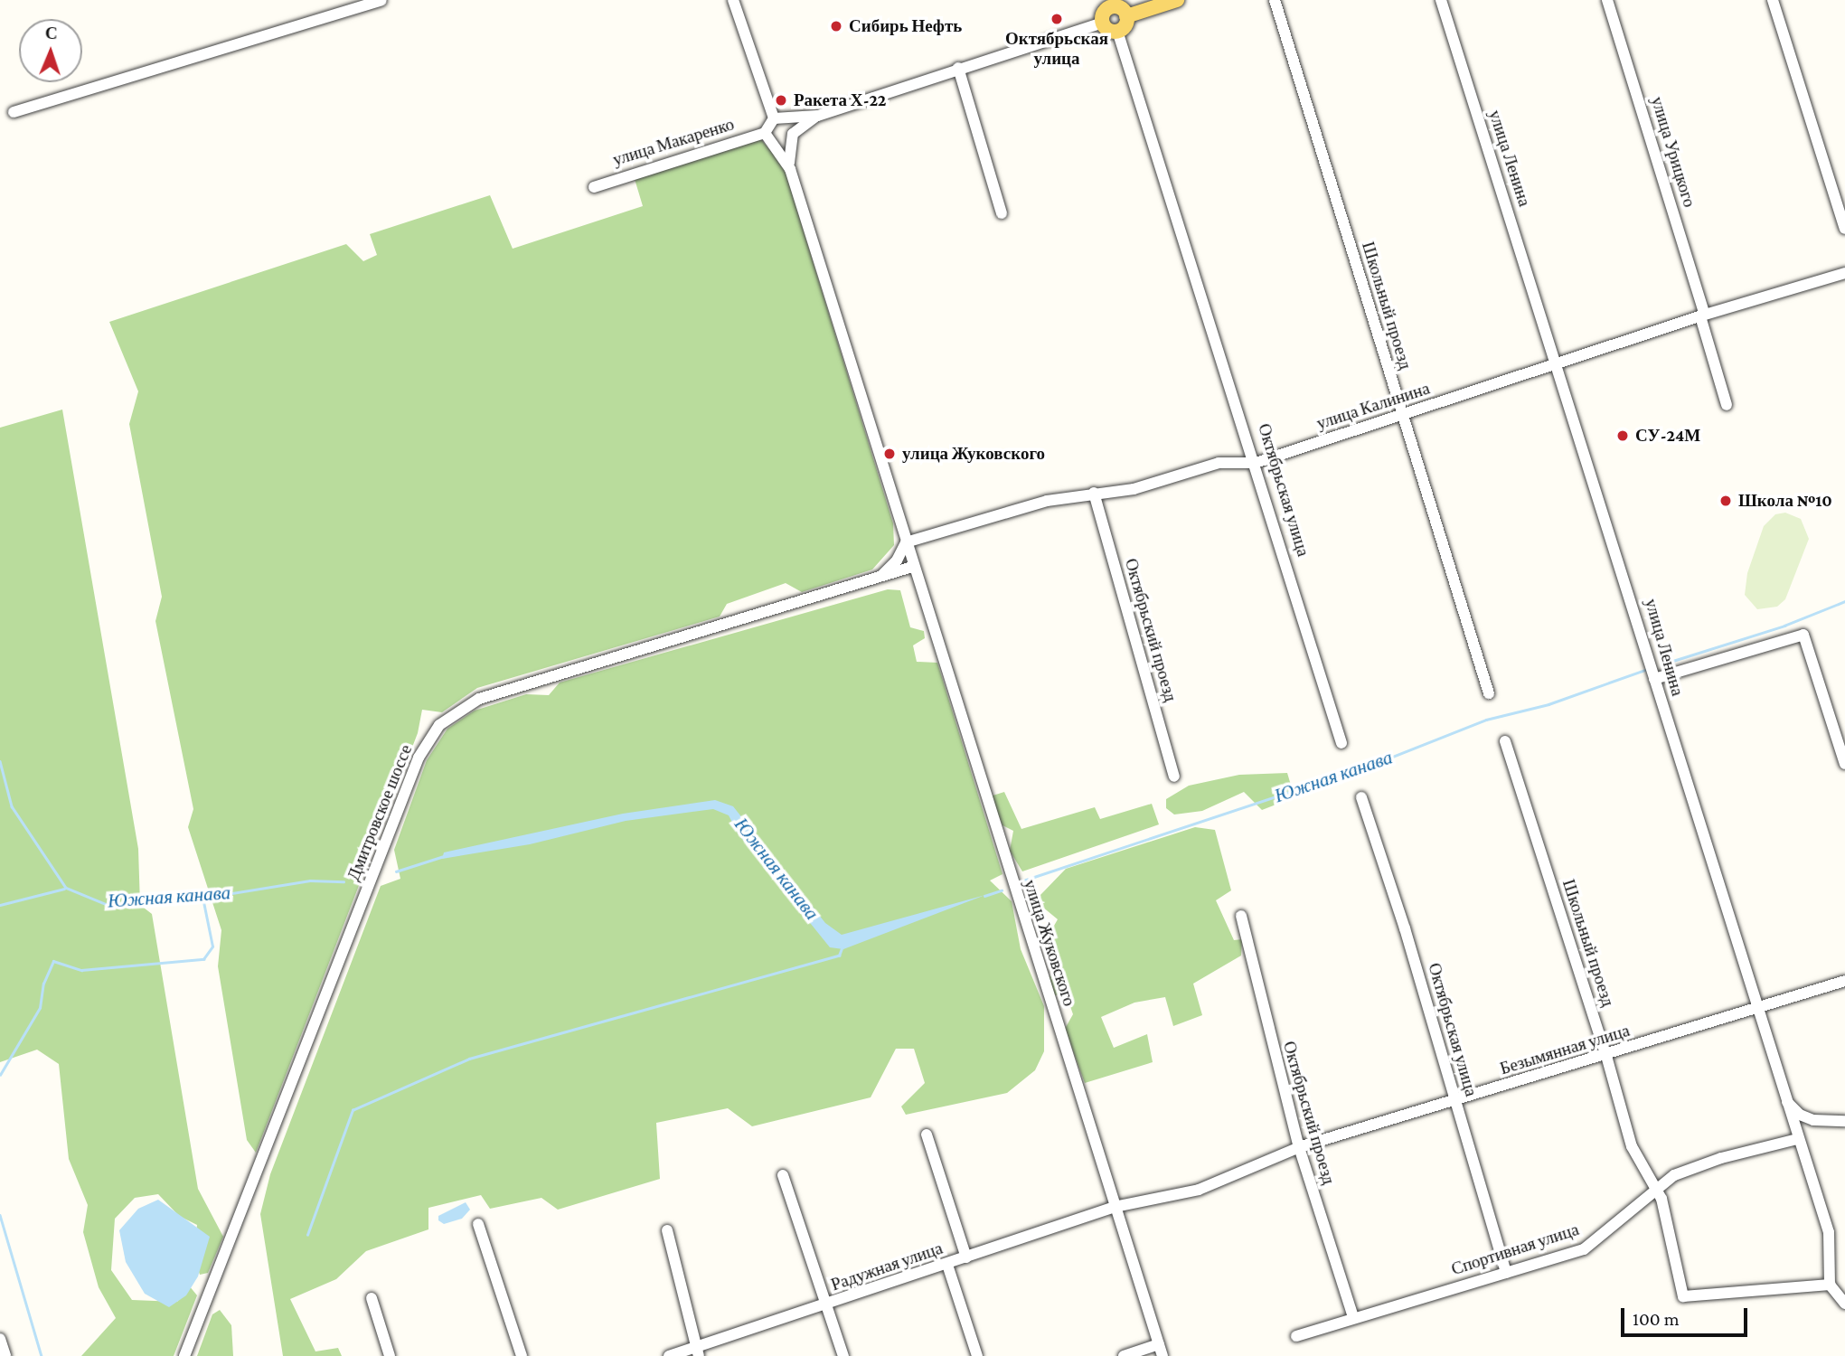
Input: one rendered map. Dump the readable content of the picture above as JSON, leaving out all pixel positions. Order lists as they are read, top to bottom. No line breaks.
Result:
{"streets":{"street":["улица Макаренко","улица Урицкого","улица Ленина","Школьный проезд","улица Калинина","Октябрьская улица","Октябрьский проезд","Дмитровское шоссе","улица Жуковского","Безымянная улица","Спортивная улица","Радужная улица"]},"crossings":[["улица Макаренко","улица Жуковского"],["улица Урицкого","улица Калинина"],["улица Ленина","Школьный проезд"],["улица Ленина","улица Калинина"],["улица Ленина","Безымянная улица"],["улица Ленина","Спортивная улица"],["Школьный проезд","улица Калинина"],["Школьный проезд","Безымянная улица"],["Школьный проезд","Спортивная улица"],["улица Калинина","Октябрьская улица"],["улица Калинина","Октябрьский проезд"],["улица Калинина","улица Жуковского"],["Октябрьская улица","Безымянная улица"],["Октябрьская улица","Спортивная улица"],["Октябрьский проезд","Безымянная улица"],["Октябрьский проезд","Спортивная улица"],["Дмитровское шоссе","улица Жуковского"],["улица Жуковского","Безымянная улица"],["улица Жуковского","Радужная улица"],["Безымянная улица","Радужная улица"]],"water":["Южная канава"],"places":["Октябрьская улица","Сибирь Нефть","Ракета Х-22","СУ-24М","улица Жуковского","Школа №10"],"scale_bar":"100 m","north":"top"}
